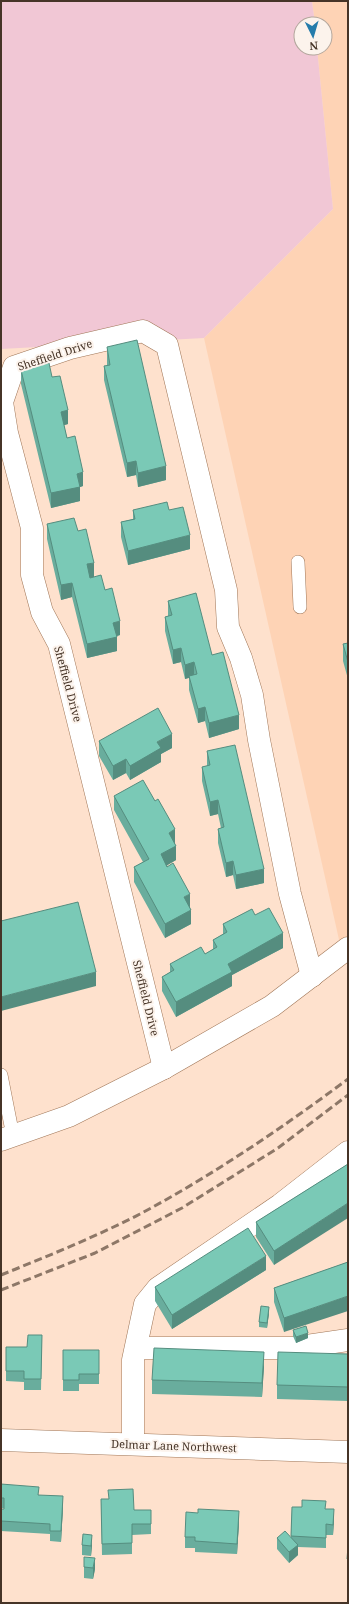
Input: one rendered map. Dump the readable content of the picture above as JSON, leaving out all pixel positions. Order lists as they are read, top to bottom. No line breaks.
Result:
{"streets":{"street":["Sheffield Drive","Delmar Lane Northwest"]},"north":"bottom"}
